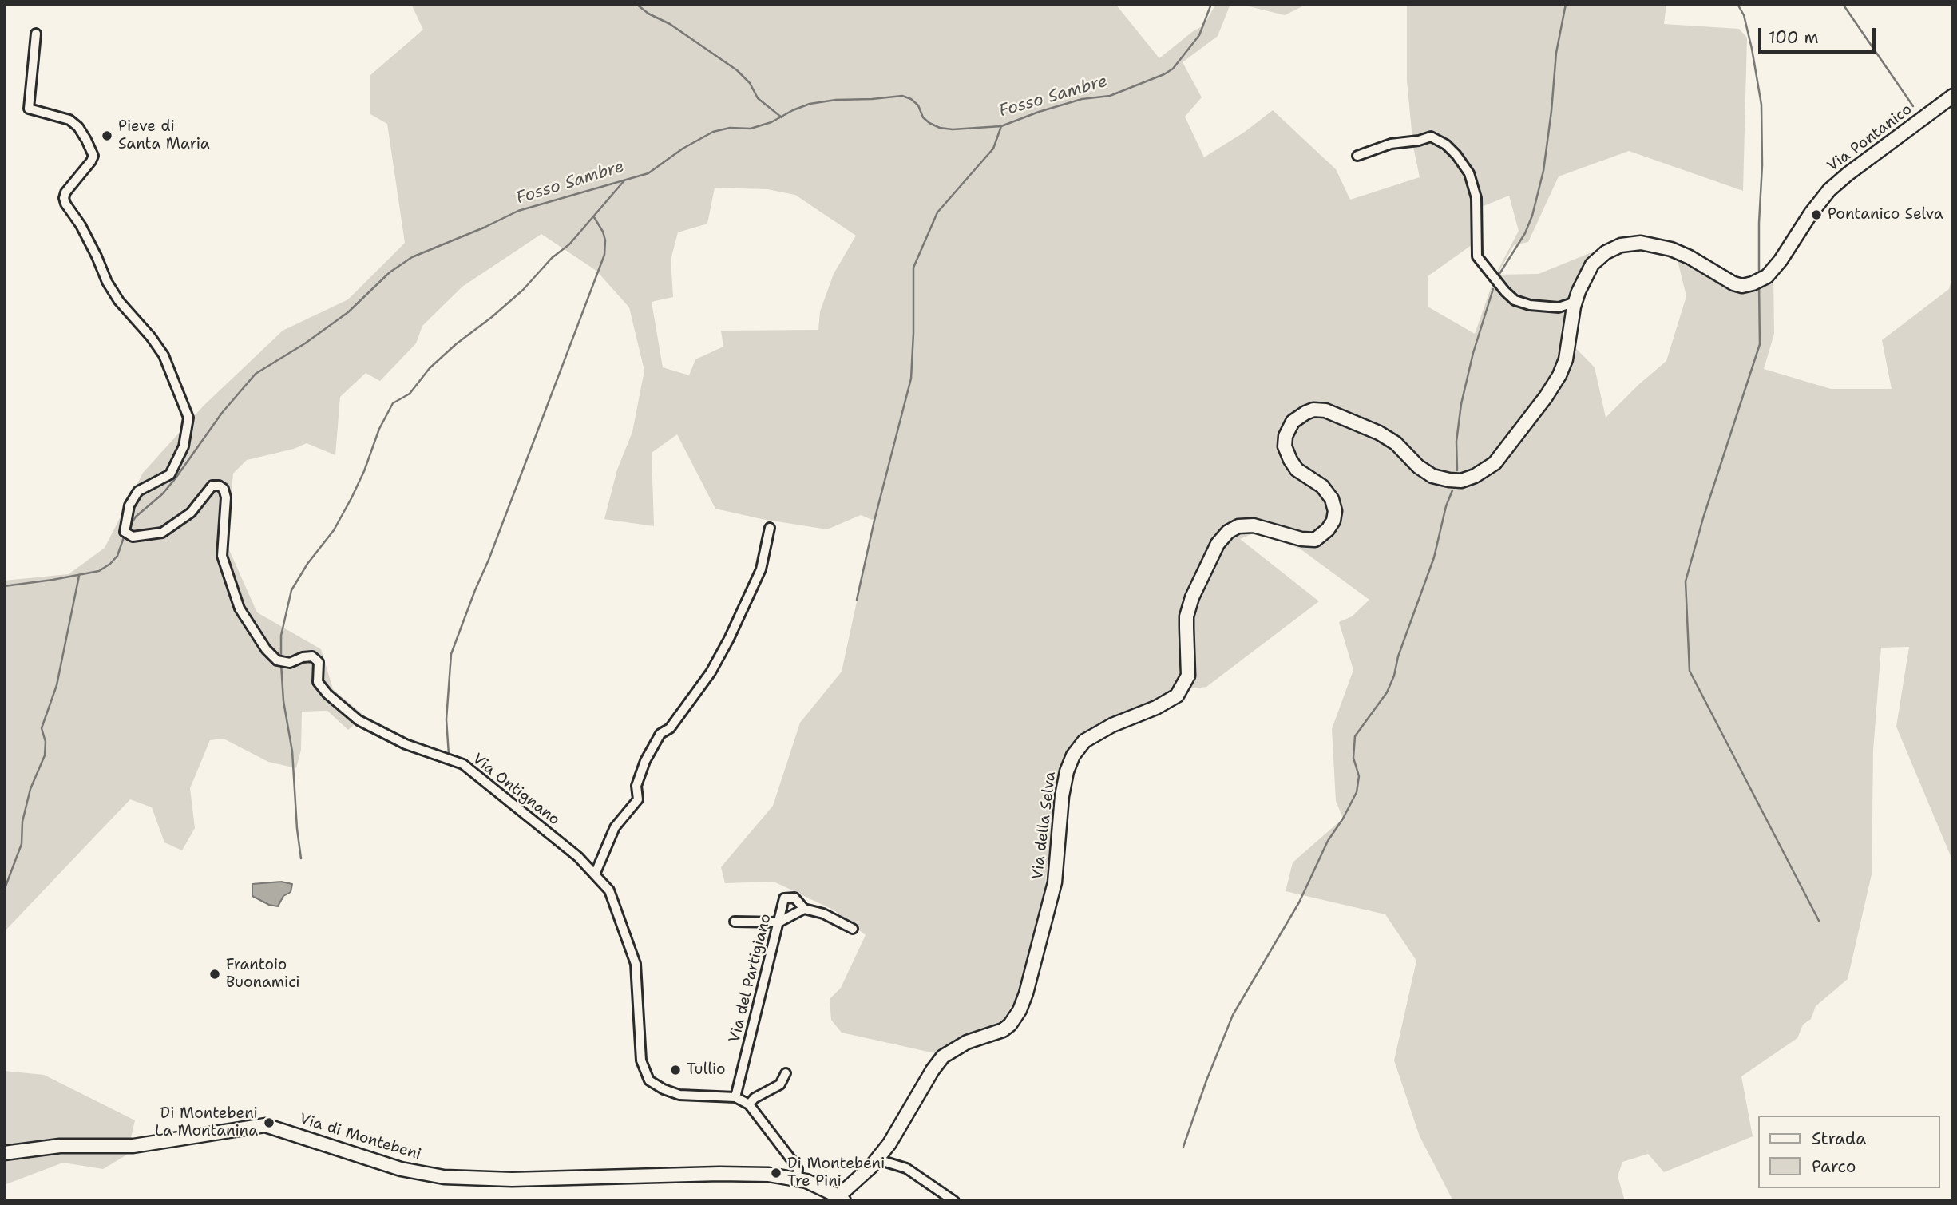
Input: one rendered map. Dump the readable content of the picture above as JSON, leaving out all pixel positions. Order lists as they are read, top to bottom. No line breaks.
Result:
{"streets":{"street":["Via Pontanico","Via Ontignano","Via della Selva","Via del Partigiano","Via di Montebeni"]},"crossings":[["Via Pontanico","Via della Selva"],["Via Ontignano","Via del Partigiano"],["Via Ontignano","Via di Montebeni"],["Via della Selva","Via di Montebeni"]],"water":["Fosso Sambre"],"places":["Pieve di Santa Maria","Pontanico Selva","Frantoio Buonamici","Tullio","Di Montebeni La Montanina","Di Montebeni Tre Pini"],"legend":["Strada","Parco"],"scale_bar":"100 m"}
